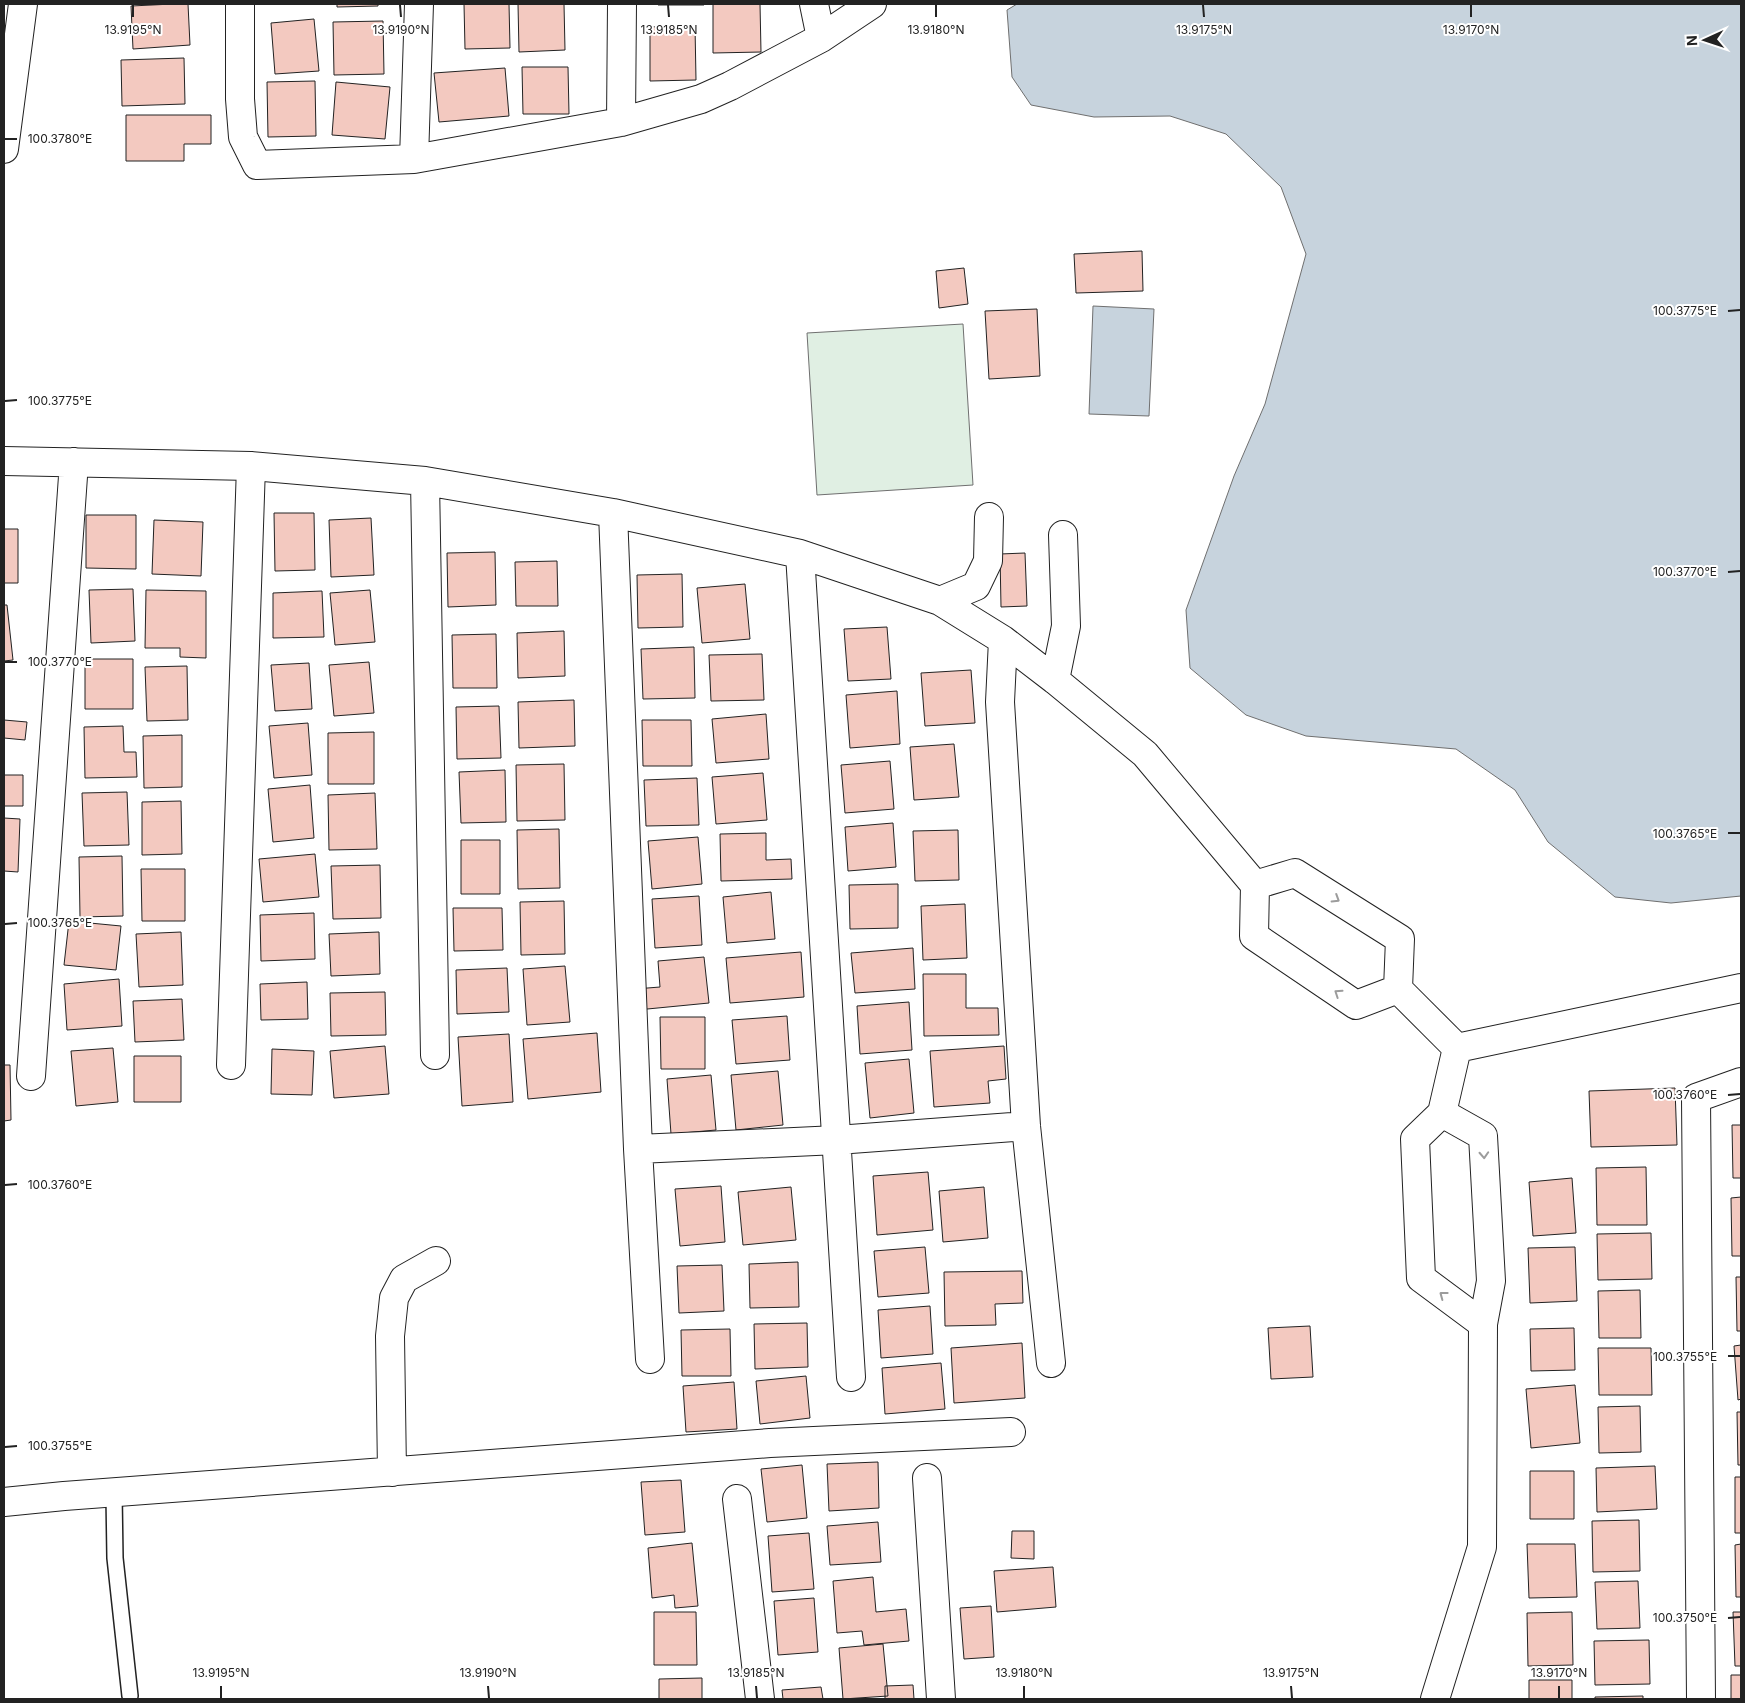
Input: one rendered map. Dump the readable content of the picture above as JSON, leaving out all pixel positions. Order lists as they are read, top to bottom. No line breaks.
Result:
{"north":"left","coordinates":["13.9195°N","13.9190°N","13.9185°N","13.9180°N","13.9170°N","13.9175°N","100.3780°E","100.3775°E","100.3770°E","100.3765°E","100.3760°E","100.3755°E","100.3750°E"]}
